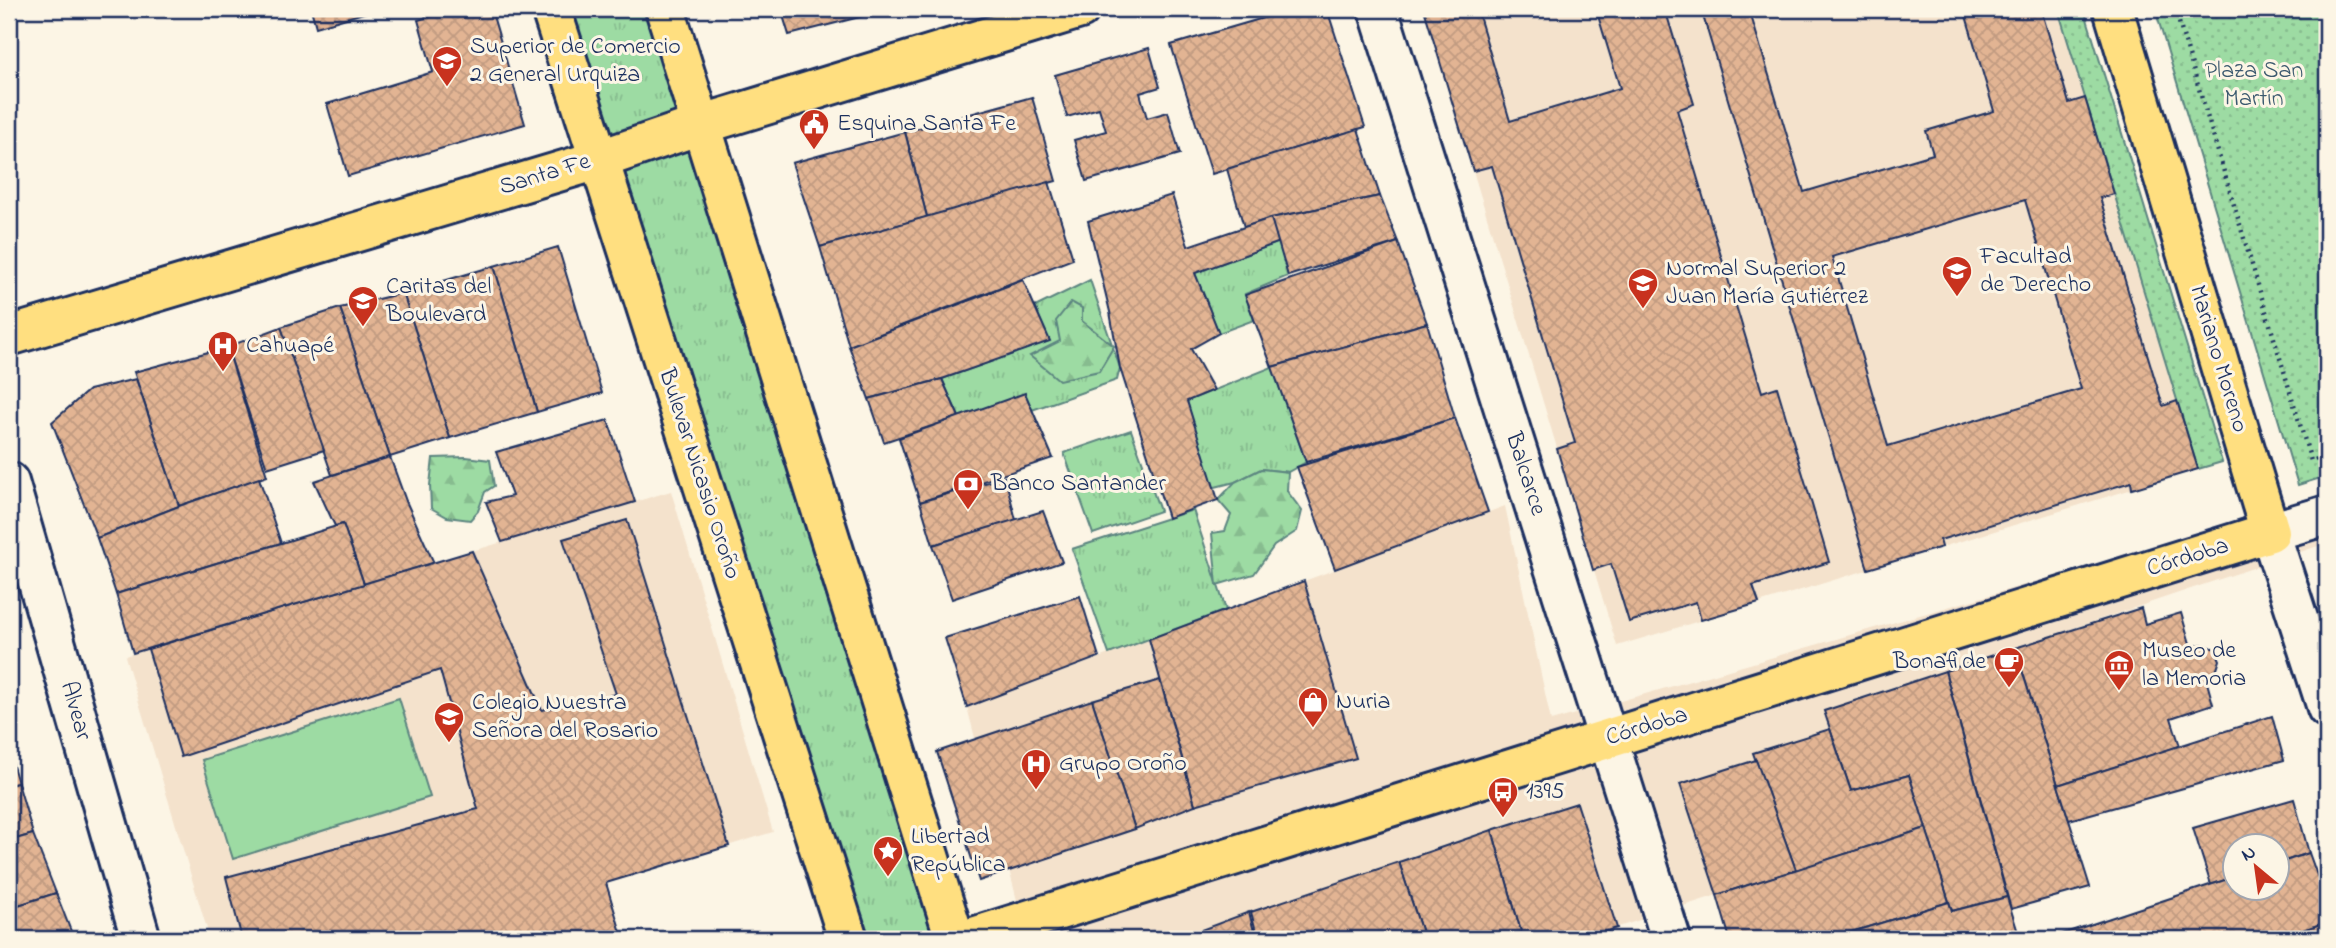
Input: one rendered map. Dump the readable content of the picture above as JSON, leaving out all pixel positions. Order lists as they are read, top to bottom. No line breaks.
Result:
{"streets":{"main road":["Santa Fe","Mariano Moreno","Bulevar Nicasio Oroño","Córdoba"],"street":["Balcarce","Alvear"]},"crossings":[["Santa Fe","Bulevar Nicasio Oroño"],["Mariano Moreno","Córdoba"],["Balcarce","Córdoba"]],"parks":["Plaza San Martín"],"places":{"school or university":["Superior de Comercio 2 General Urquiza","Facultad de Derecho","Normal Superior 2 Juan María Gutiérrez","Caritas del Boulevard","Colegio Nuestra Señora del Rosario"],"public building":["Esquina Santa Fe"],"hospital":["Cahuapé","Grupo Oroño"],"bank":["Banco Santander"],"cafe":["Bonafide"],"museum":["Museo de la Memoria"],"shop":["Nuria"],"bus stop":["1395"],"place":["Libertad República"]},"north":"top left"}
